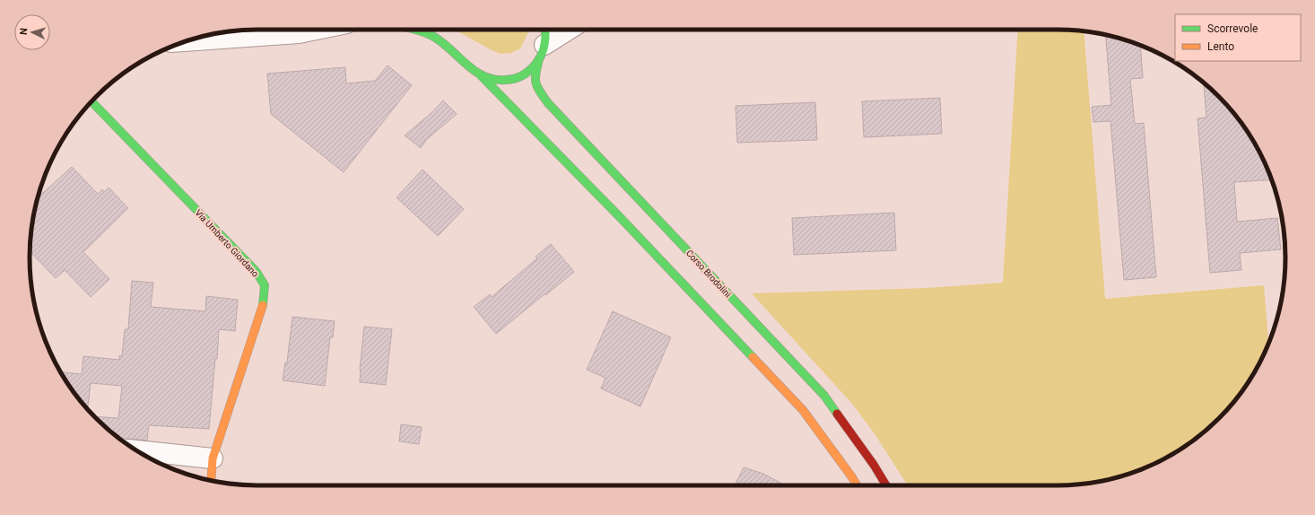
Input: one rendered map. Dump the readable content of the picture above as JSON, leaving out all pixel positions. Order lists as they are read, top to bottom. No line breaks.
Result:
{"streets":{"main road":["Via Umberto Giordano","Corso Brodolini"]},"legend":["Scorrevole","Lento"],"north":"left"}
